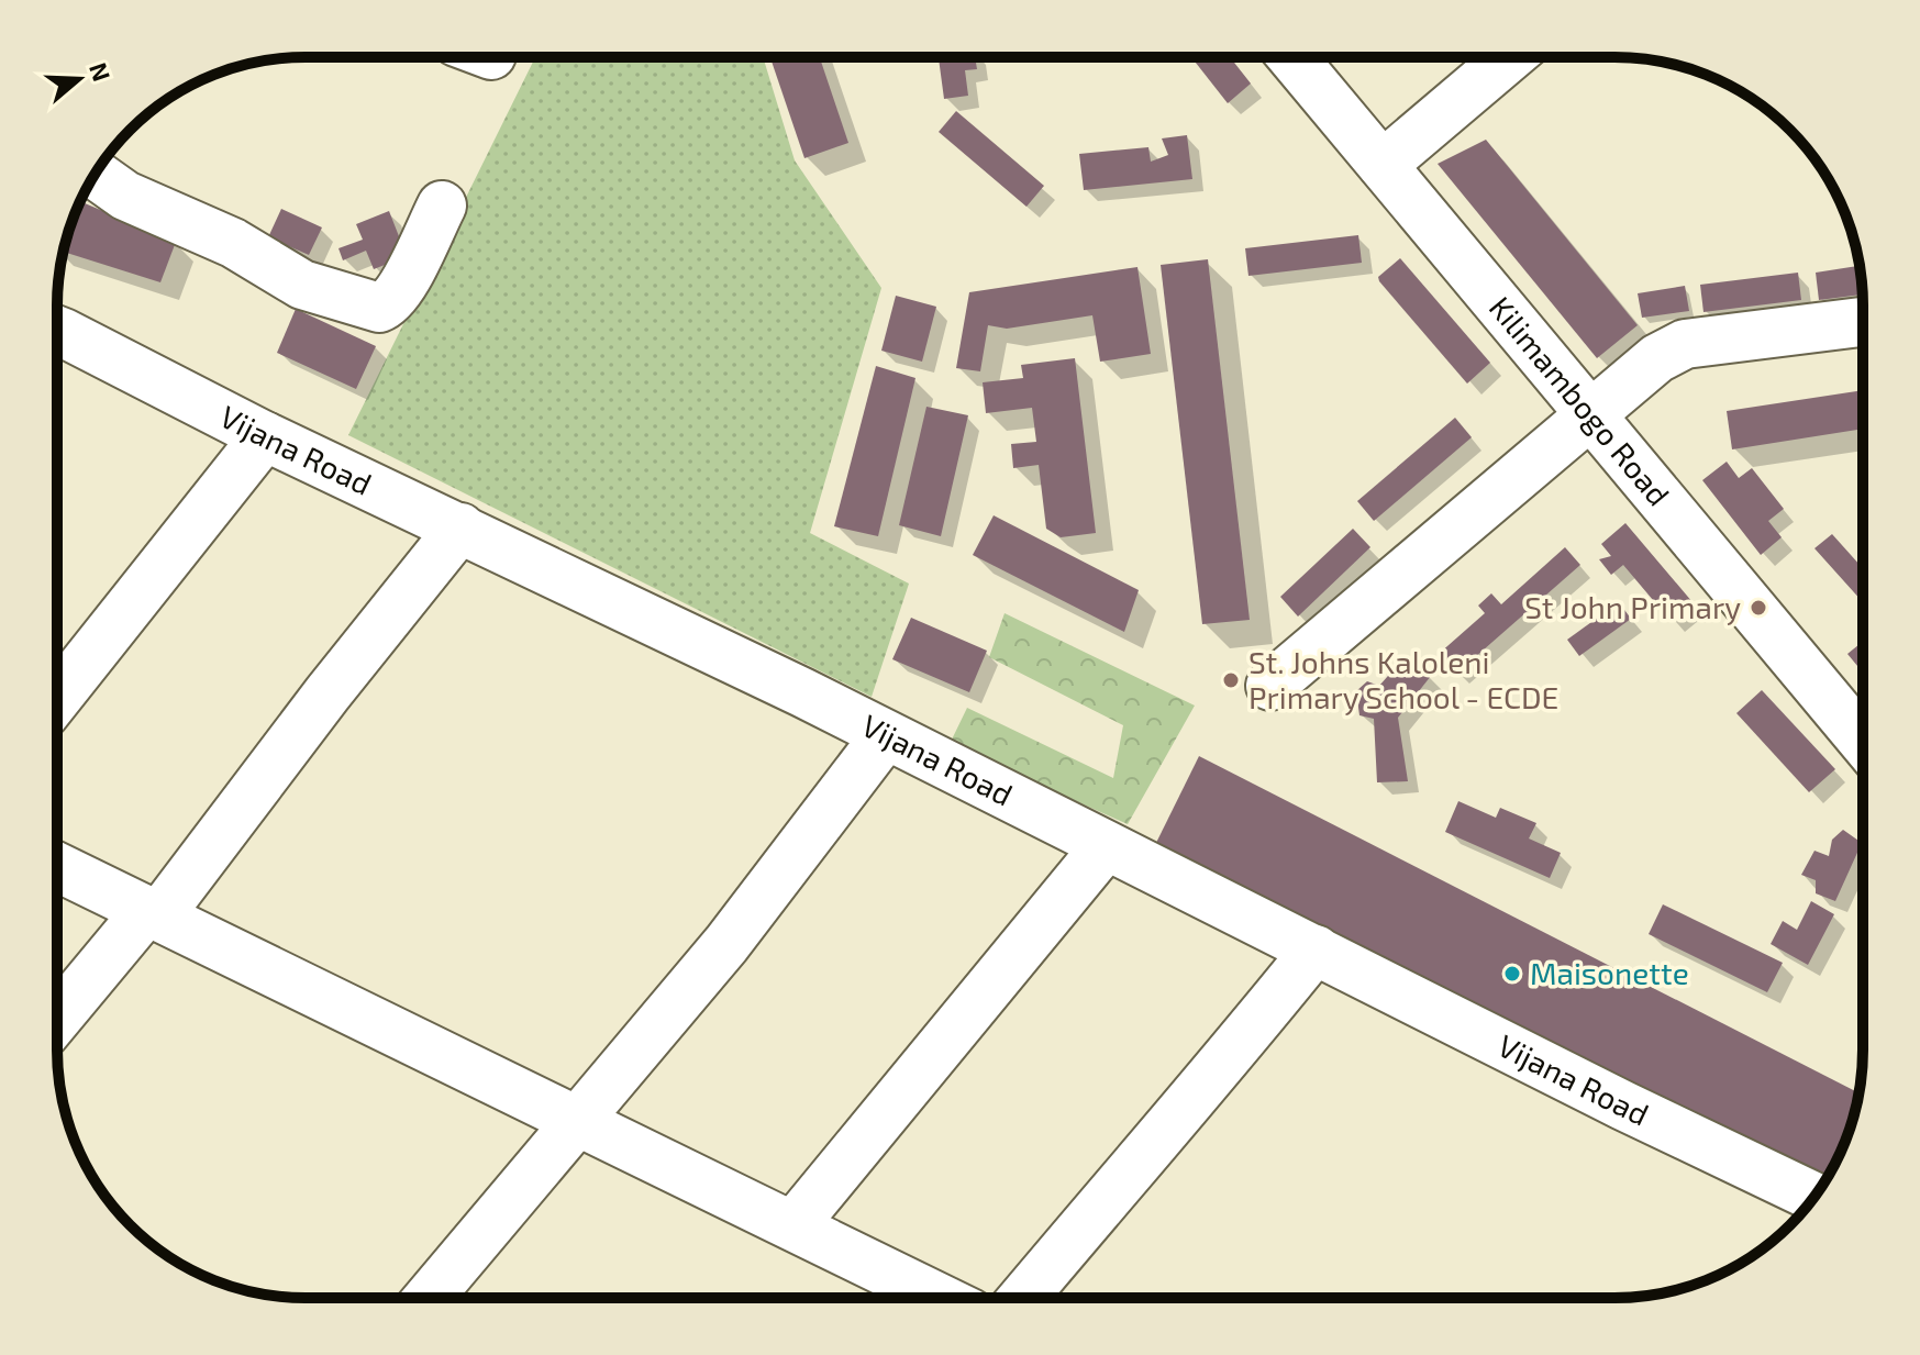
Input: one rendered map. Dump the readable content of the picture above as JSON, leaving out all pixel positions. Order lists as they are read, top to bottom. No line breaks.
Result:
{"streets":{"street":["Kilimambogo Road","Vijana Road"]},"places":["St John Primary","St. Johns Kaloleni Primary School - ECDE","Maisonette"],"north":"right"}
